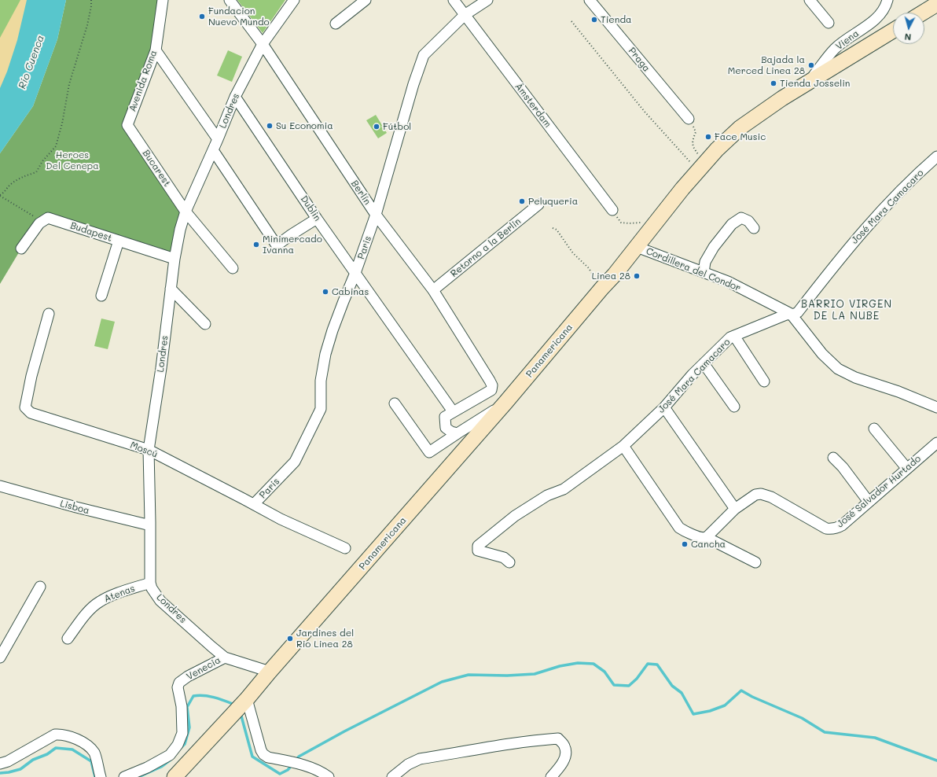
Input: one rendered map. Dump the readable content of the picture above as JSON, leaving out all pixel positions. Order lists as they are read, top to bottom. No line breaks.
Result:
{"streets":{"main road":["Panamericana"],"street":["Viena","Praga","Avenida Roma","Ámsterdam","Londres","Bucarest","Berlín","José Mara Camacaro","Dublin","Budapest","Paris","Retorno a la Berlin","Cordillera del Condor","Moscú","José Salvador Hurtado","Lisboa","Atenas","Venecia"]},"crossings":[["Viena","Panamericana"],["Avenida Roma","Bucarest"],["Ámsterdam","Paris"],["Londres","Bucarest"],["Londres","Berlín"],["Londres","Dublin"],["Londres","Budapest"],["Londres","Panamericana"],["Londres","Moscú"],["Londres","Lisboa"],["Londres","Atenas"],["Londres","Venecia"],["Berlín","Dublin"],["Berlín","Paris"],["Berlín","Retorno a la Berlin"],["José Mara Camacaro","Cordillera del Condor"],["Dublin","Paris"],["Paris","Moscú"],["Cordillera del Condor","Panamericana"]],"districts":["BARRIO VIRGEN DE LA NUBE"],"water":["Río Cuenca"],"parks":["Heroes Del Cenepa"],"places":["Fundacion Nuevo Mundo","Tienda","Bajada la Merced Linea 28","Tienda Josselin","Su Economia","Fútbol","Face Music","Peluqueria","Minimercado Ivanna","Linea 28","Cabinas","Cancha","Jardines del Rio Linea 28"],"north":"bottom"}
